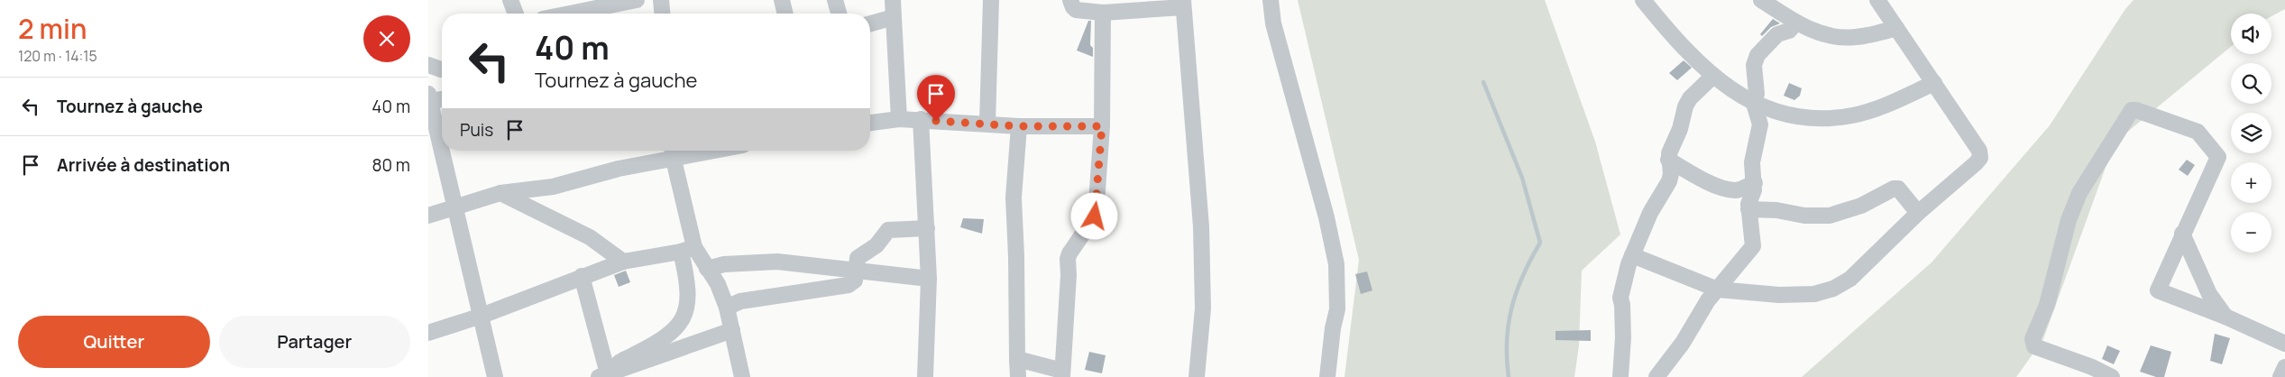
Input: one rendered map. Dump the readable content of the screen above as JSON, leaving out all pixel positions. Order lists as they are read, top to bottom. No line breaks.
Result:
{"page":{"heading":["2 min","120 m · 14:15"],"map_buttons":["+","−"],"turn":["40 m","Tournez à gauche"],"list":[{"name":"Tournez à gauche","value":"40 m"},{"name":"Arrivée à destination","value":"80 m"}],"then":"Puis","buttons":["Quitter","Partager"]}}
